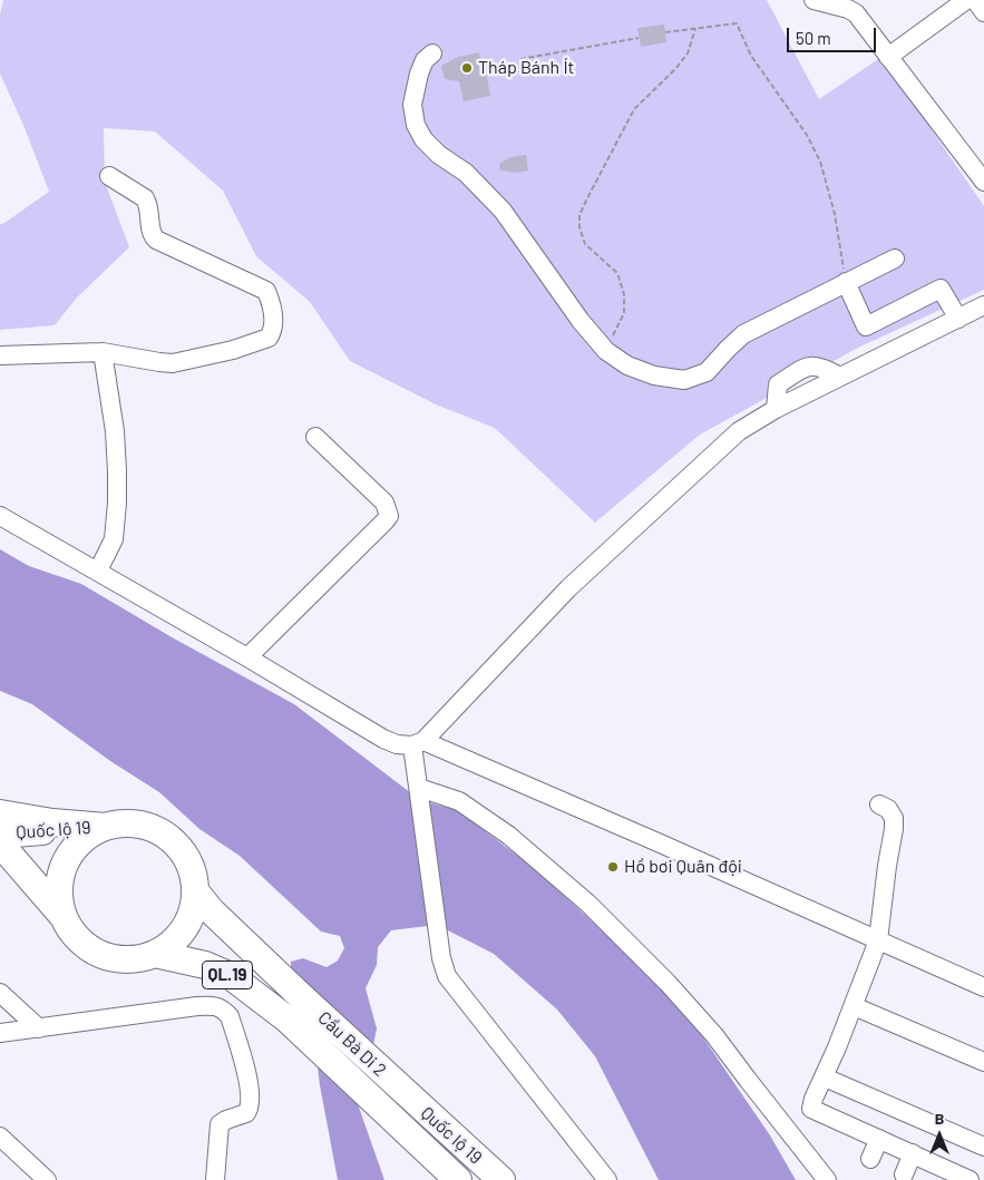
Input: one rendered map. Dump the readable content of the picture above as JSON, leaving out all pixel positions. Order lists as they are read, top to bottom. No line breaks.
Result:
{"streets":{"highway":["Quốc lộ 19","QL.19","Cầu Bà Di 2"]},"crossings":[["Quốc lộ 19","Cầu Bà Di 2"]],"places":["Tháp Bánh Ít","Hồ bơi Quân đội"],"scale_bar":"50 m","north":"top"}
